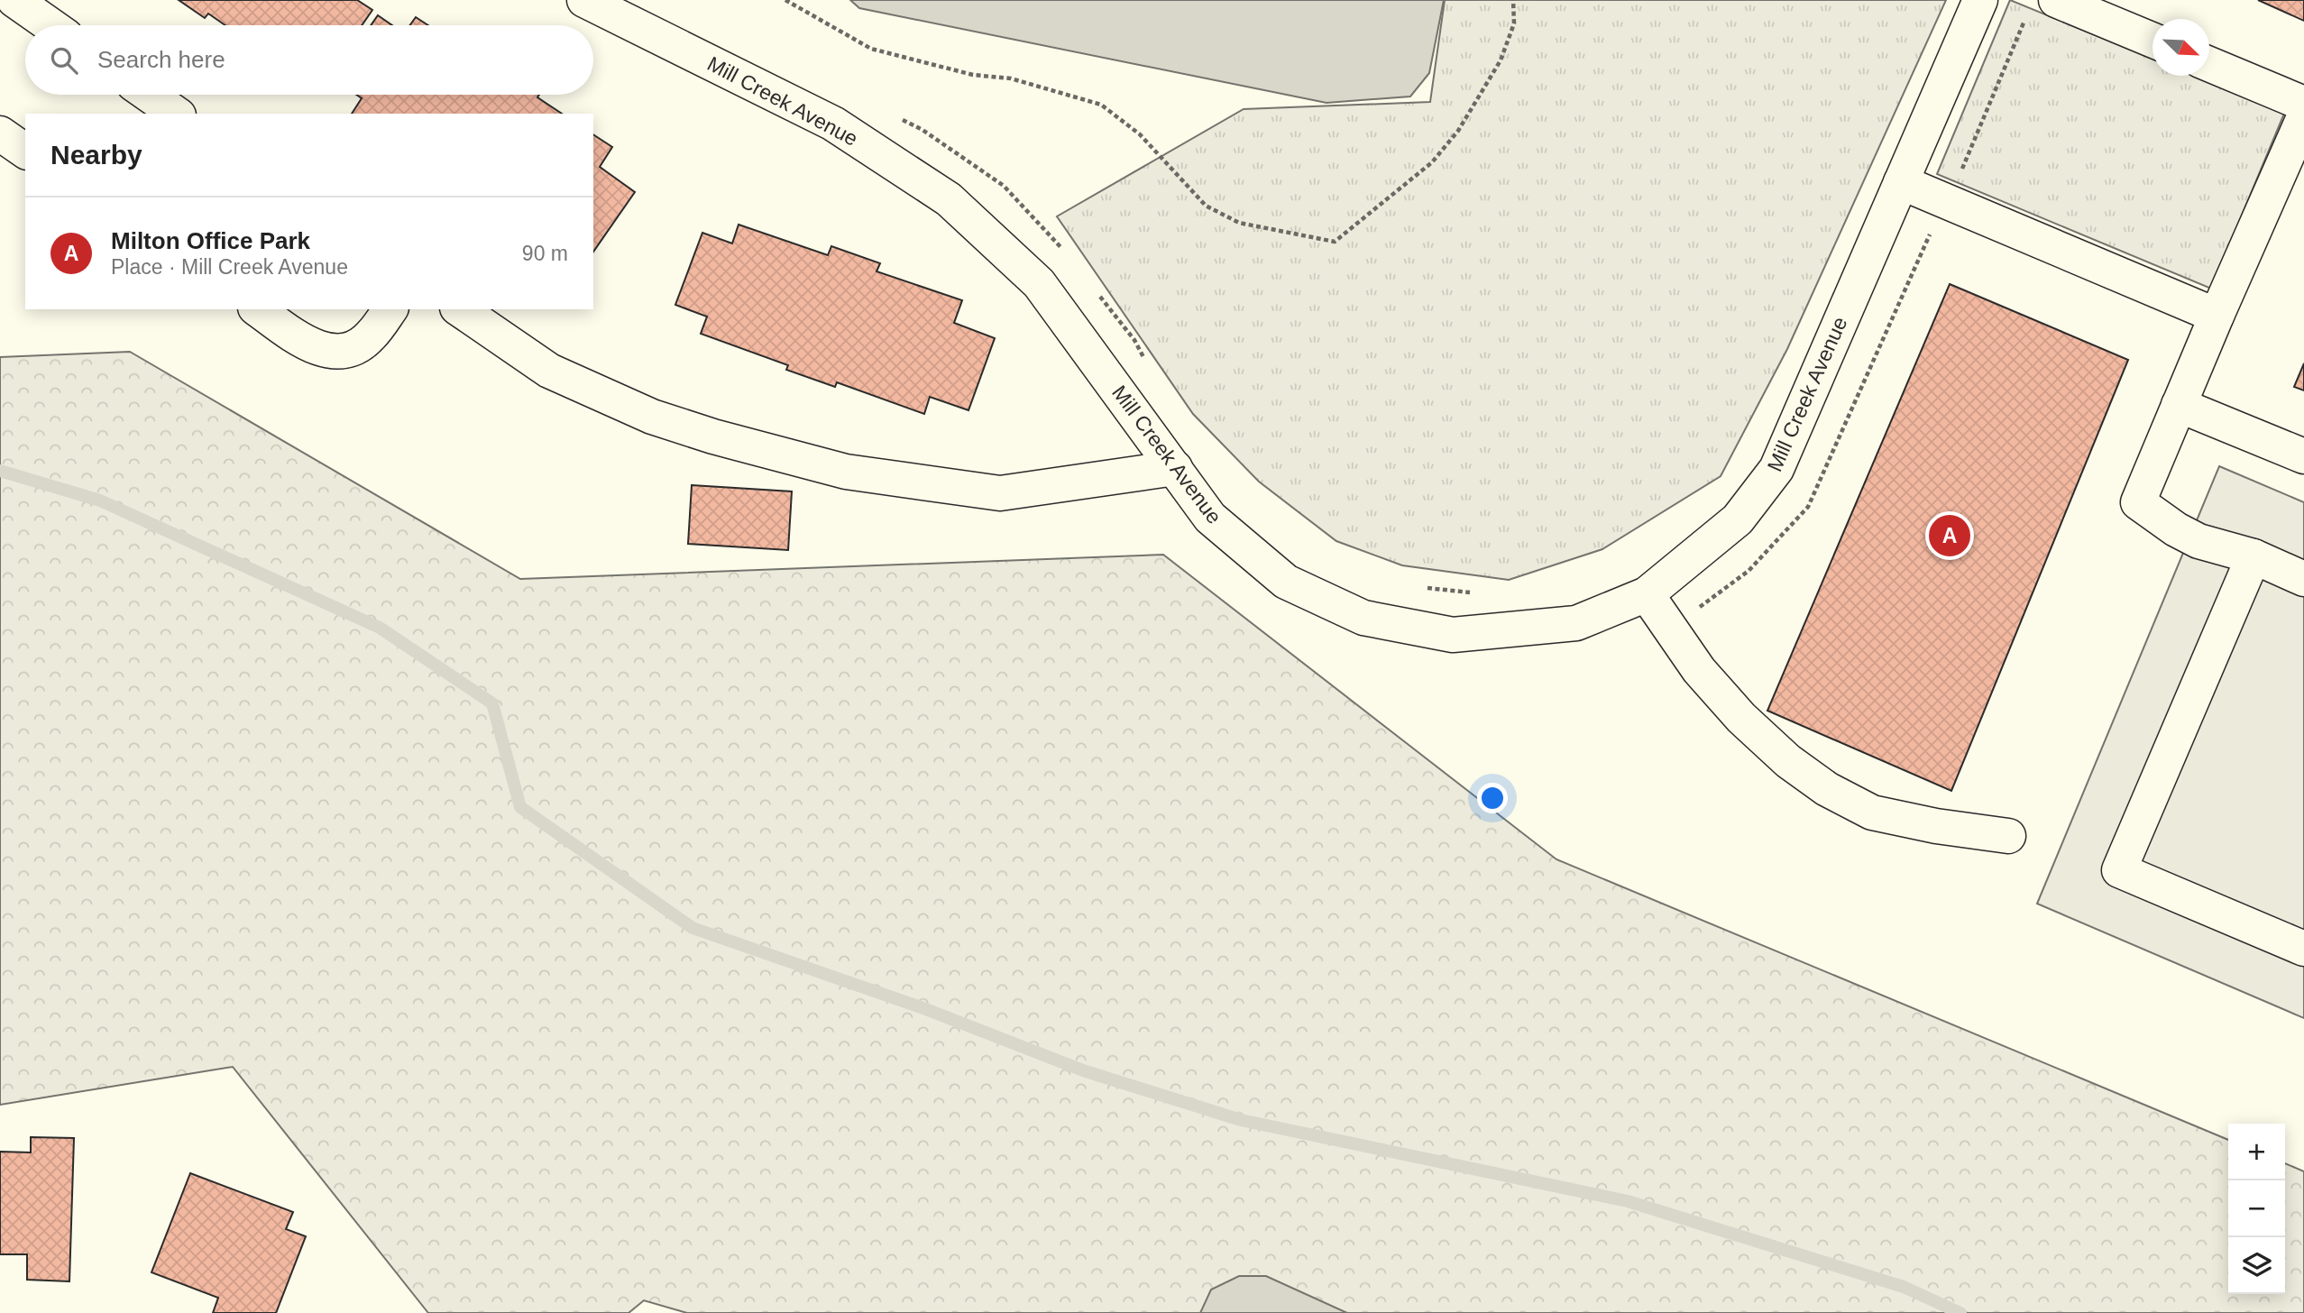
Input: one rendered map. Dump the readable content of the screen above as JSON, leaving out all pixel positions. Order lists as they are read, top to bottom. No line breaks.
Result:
{"streets":{"street":["Mill Creek Avenue"]},"north":"bottom right","page":{"search":"Search here","heading":"Nearby","list":[{"mark":"A","name":"Milton Office Park","note":"Place · Mill Creek Avenue","value":"90 m"}],"pins":"A","map_buttons":["+","−"]}}
